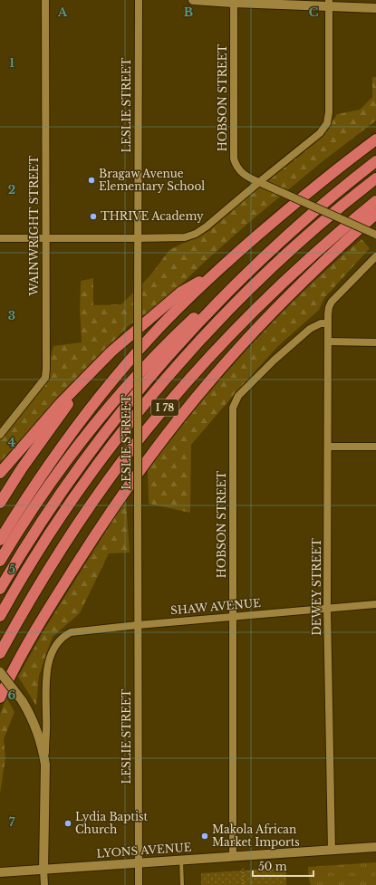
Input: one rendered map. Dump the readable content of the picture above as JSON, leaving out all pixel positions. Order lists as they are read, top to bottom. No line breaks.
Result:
{"streets":{"highway":["I 78"],"street":["HOBSON STREET","LESLIE STREET","WAINWRIGHT STREET","DEWEY STREET","SHAW AVENUE","LYONS AVENUE"]},"crossings":[["HOBSON STREET","DEWEY STREET"],["HOBSON STREET","SHAW AVENUE"],["HOBSON STREET","LYONS AVENUE"],["LESLIE STREET","SHAW AVENUE"],["LESLIE STREET","LYONS AVENUE"],["DEWEY STREET","SHAW AVENUE"],["DEWEY STREET","LYONS AVENUE"]],"places":["Bragaw Avenue Elementary School","THRIVE Academy","Lydia Baptist Church","Makola African Market Imports"],"scale_bar":"50 m","grid":{"columns":["A","B","C"],"rows":["1","2","3","4","5","6","7"]}}
